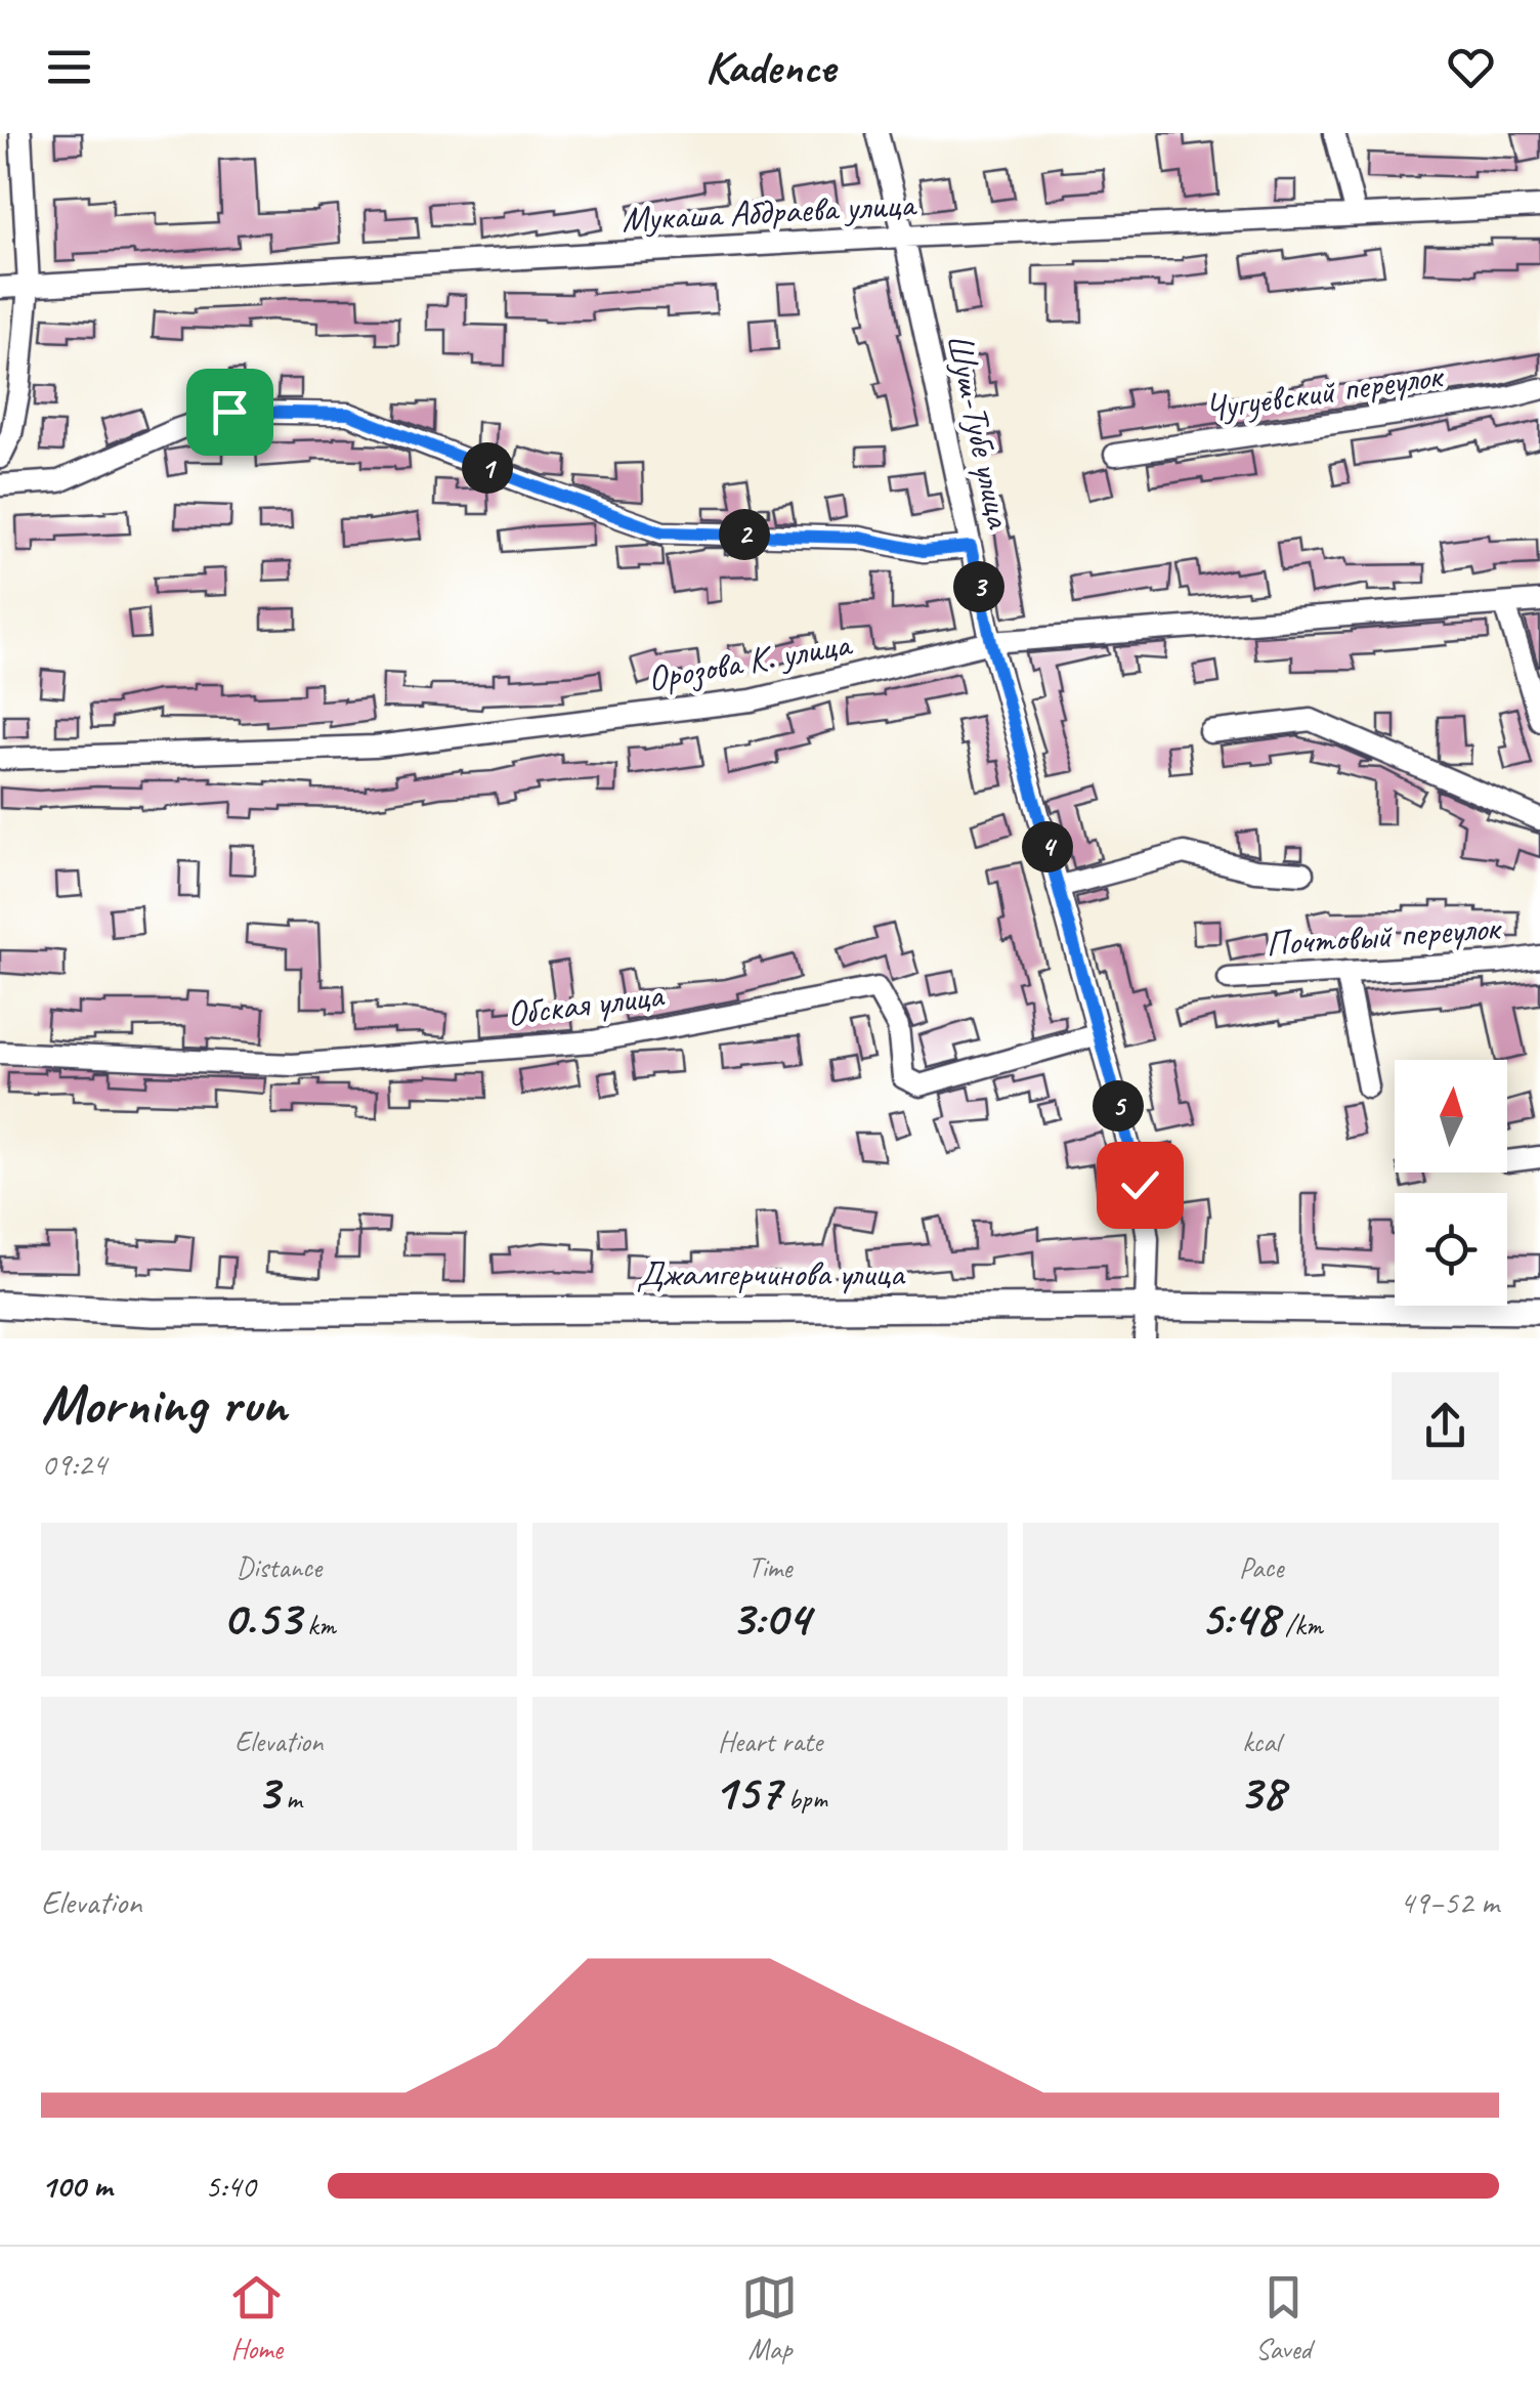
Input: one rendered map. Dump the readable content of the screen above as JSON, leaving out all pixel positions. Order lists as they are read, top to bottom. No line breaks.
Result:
{"streets":{"street":["Мукаша Абдраева улица","Чугуевский переулок","Шуш-Тубе улица","Орозова К. улица","Почтовый переулок","Обская улица","Джамгерчинова улица"]},"crossings":[["Мукаша Абдраева улица","Шуш-Тубе улица"],["Шуш-Тубе улица","Орозова К. улица"],["Шуш-Тубе улица","Обская улица"],["Шуш-Тубе улица","Джамгерчинова улица"]],"north":"top","page":{"header":"Kadence","pins":["1","2","3","4","5"],"heading":["Morning run","09:24"],"stats":[["Distance","0.53 km"],["Time","3:04"],["Pace","5:48 /km"],["Elevation","3 m"],["Heart rate","157 bpm"],["kcal","38"]],"chart":["Elevation","49–52 m"],"list":[{"name":"100 m","note":"5:40"}],"tabs":["Home","Map","Saved"]}}
